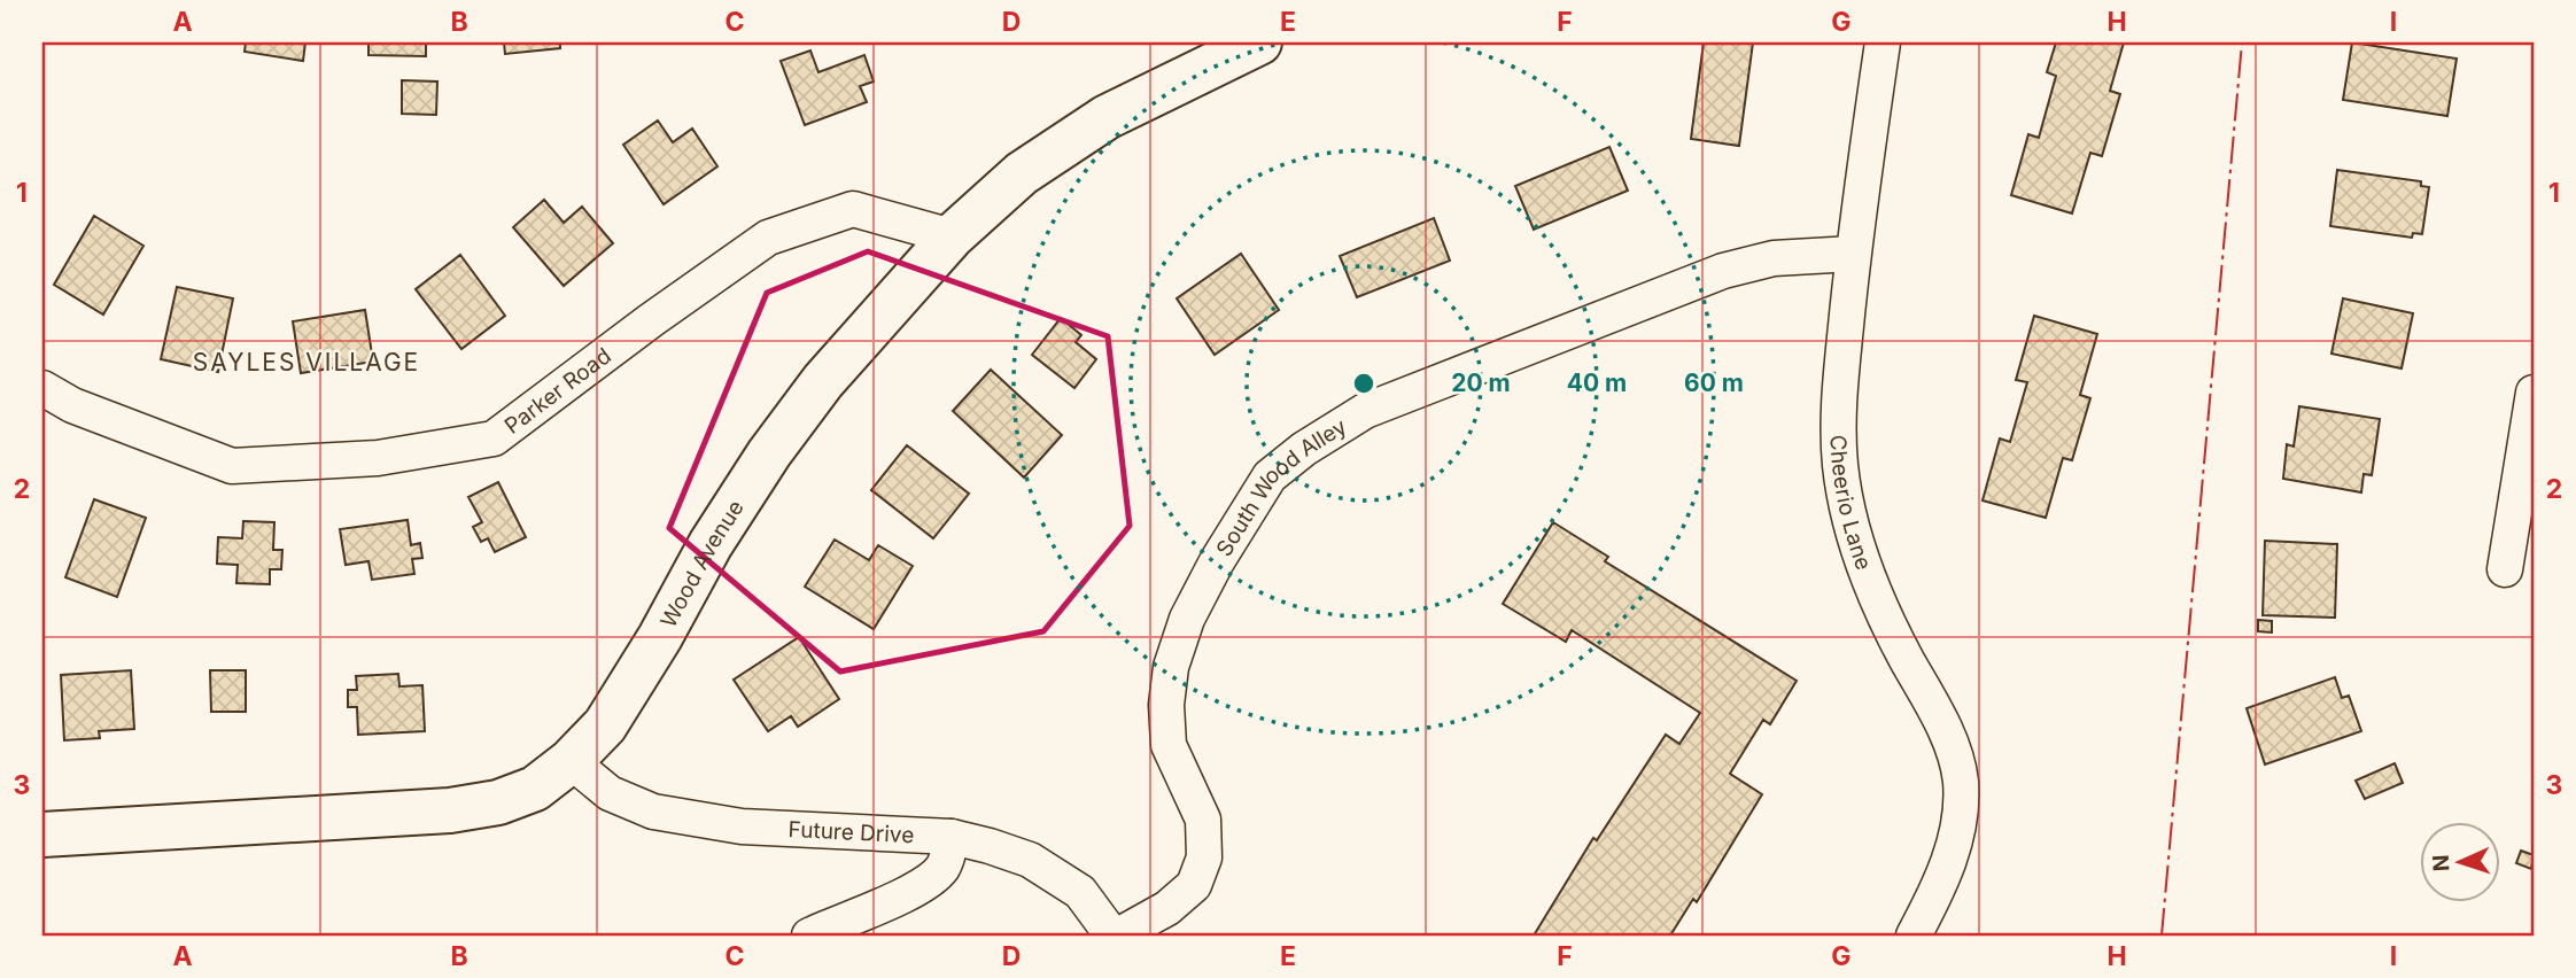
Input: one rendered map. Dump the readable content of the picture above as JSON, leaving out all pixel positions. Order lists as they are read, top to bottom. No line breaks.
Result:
{"streets":{"street":["Parker Road","South Wood Alley","Cheerio Lane","Wood Avenue","Future Drive"]},"crossings":[["Parker Road","Wood Avenue"],["South Wood Alley","Cheerio Lane"],["South Wood Alley","Future Drive"],["Wood Avenue","Future Drive"]],"districts":["SAYLES VILLAGE"],"north":"left","grid":{"columns":["A","B","C","D","E","F","G","H","I"],"rows":["1","2","3"]},"rings":["20 m","40 m","60 m"]}
